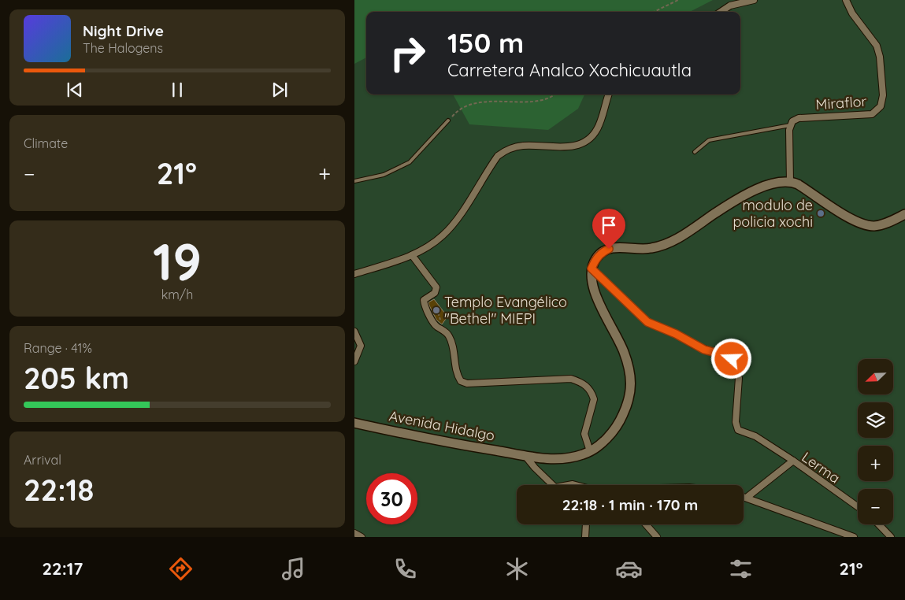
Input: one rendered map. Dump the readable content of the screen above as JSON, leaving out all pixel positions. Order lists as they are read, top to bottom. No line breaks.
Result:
{"streets":{"main road":["Avenida Hidalgo"],"street":["Miraflor","Lerma"]},"places":["modulo de policia xochi","Templo Evangélico \"Bethel\" MIEPI"],"north":"bottom left","page":{"turn":["150 m","Carretera Analco Xochicuautla"],"song":["Night Drive","The Halogens"],"tile":["Climate",["19","km/h"],["Range · 41%","205 km"],["Arrival","22:18"]],"heat":["−","21°","+"],"map_buttons":["+","−"],"limit":"30","trip":"22:18 · 1 min · 170 m","tabs":["22:17","21°"]}}
